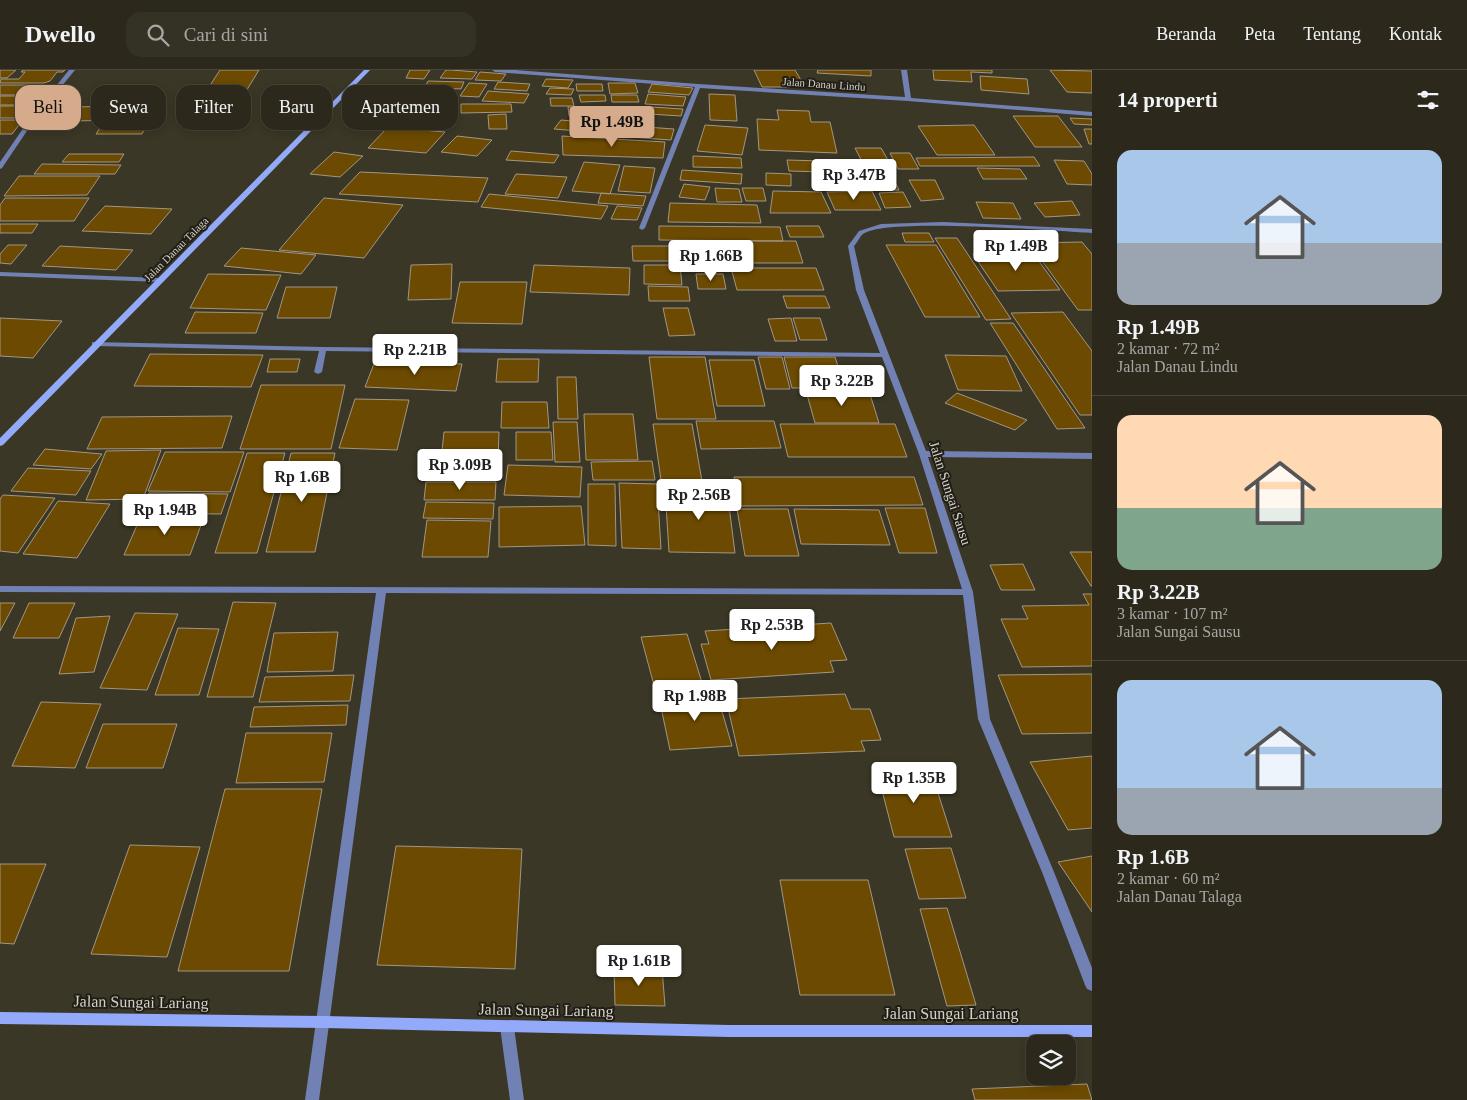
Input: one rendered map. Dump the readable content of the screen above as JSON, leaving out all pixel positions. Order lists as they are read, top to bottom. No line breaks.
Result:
{"streets":{"street":["Jalan Danau Lindu","Jalan Danau Talaga","Jalan Sungai Sausu","Jalan Sungai Lariang"]},"page":{"header":"Dwello","search":"Cari di sini","nav":["Beranda","Peta","Tentang","Kontak"],"heading":"14 properti","chip":["Beli","Sewa","Filter","Baru","Apartemen"],"price":["Rp 1.49B","Rp 3.47B","Rp 1.49B","Rp 1.66B","Rp 2.21B","Rp 3.22B","Rp 3.09B","Rp 1.6B","Rp 2.56B","Rp 1.94B","Rp 2.53B","Rp 1.98B","Rp 1.35B","Rp 1.61B"],"list":[{"name":"Rp 1.49B","note":"2 kamar · 72 m² · Jalan Danau Lindu"},{"name":"Rp 3.22B","note":"3 kamar · 107 m² · Jalan Sungai Sausu"},{"name":"Rp 1.6B","note":"2 kamar · 60 m² · Jalan Danau Talaga"}]}}
